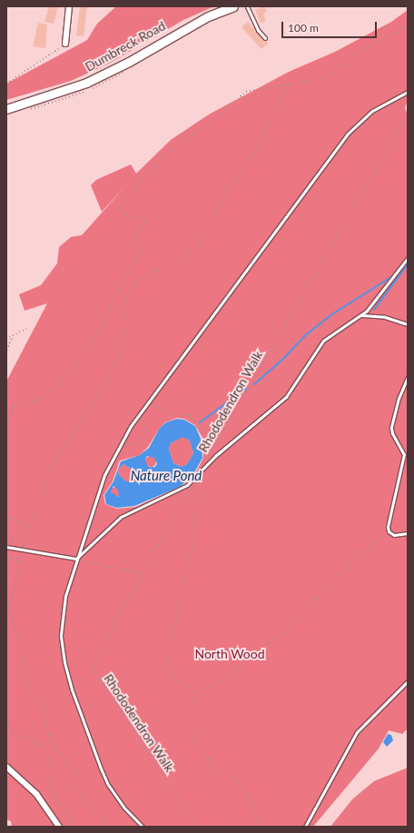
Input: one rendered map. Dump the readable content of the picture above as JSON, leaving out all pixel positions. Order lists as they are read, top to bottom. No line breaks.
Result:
{"streets":{"main road":["Dumbreck Road"],"path":["Rhododendron Walk"]},"water":["Nature Pond"],"parks":["North Wood"],"scale_bar":"100 m"}
